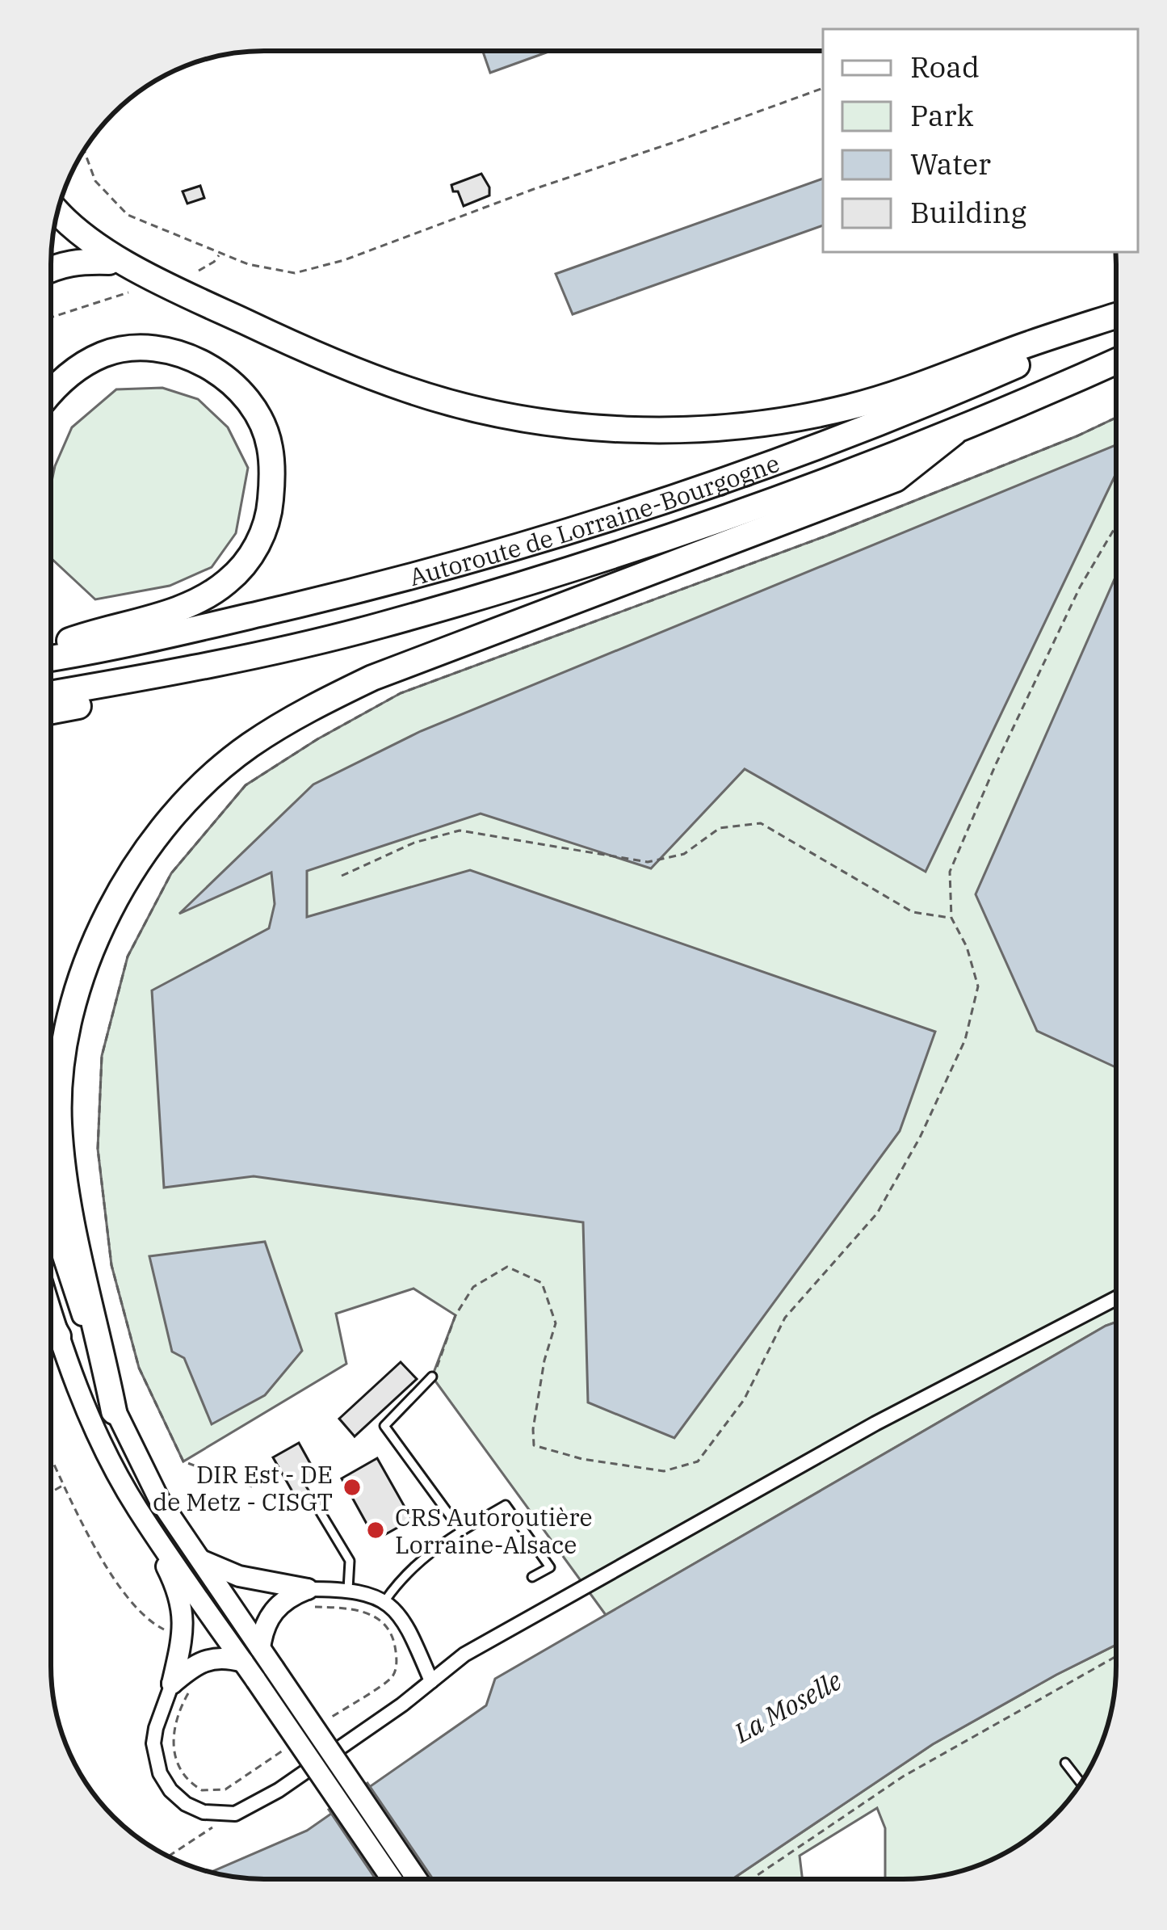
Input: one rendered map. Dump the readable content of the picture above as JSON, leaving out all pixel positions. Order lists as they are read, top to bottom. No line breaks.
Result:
{"streets":{"highway":["Autoroute de Lorraine-Bourgogne"]},"water":["La Moselle"],"places":["DIR Est - DE de Metz - CISGT","CRS Autoroutière Lorraine-Alsace"],"legend":["Road","Park","Water","Building"]}
